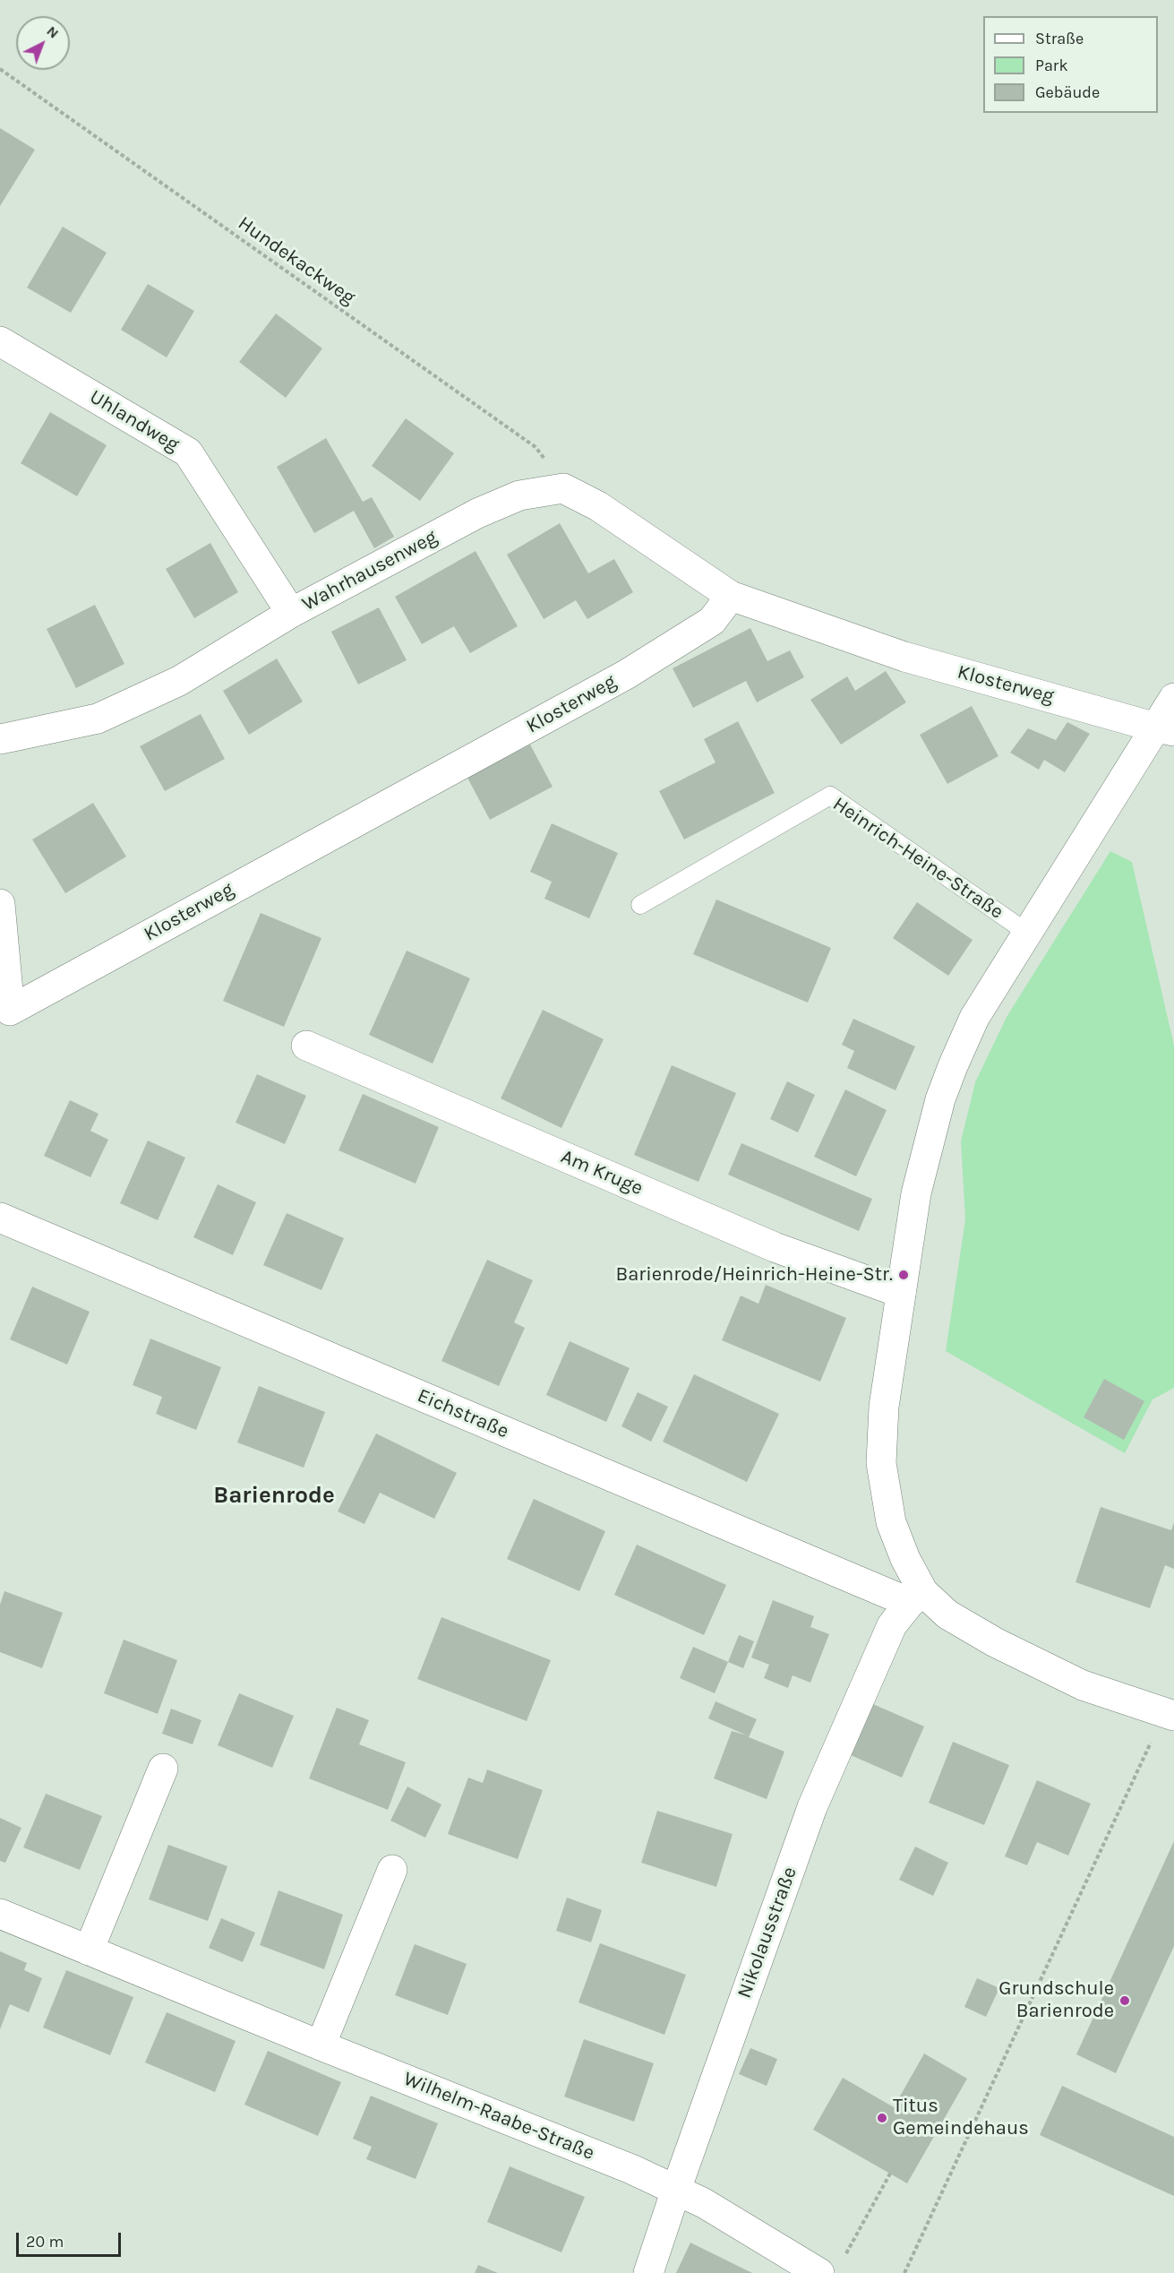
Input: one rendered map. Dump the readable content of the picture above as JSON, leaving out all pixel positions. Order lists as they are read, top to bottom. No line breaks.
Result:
{"streets":{"street":["Uhlandweg","Wahrhausenweg","Klosterweg","Am Kruge","Eichstraße","Nikolausstraße","Wilhelm-Raabe-Straße"],"lane":["Heinrich-Heine-Straße"],"path":["Hundekackweg"]},"crossings":[["Hundekackweg","Wahrhausenweg"],["Uhlandweg","Wahrhausenweg"],["Eichstraße","Nikolausstraße"],["Nikolausstraße","Wilhelm-Raabe-Straße"]],"districts":["Barienrode"],"places":["Barienrode/Heinrich-Heine-Str.","Grundschule Barienrode","Titus Gemeindehaus"],"legend":["Straße","Park","Gebäude"],"scale_bar":"20 m","north":"top right"}
